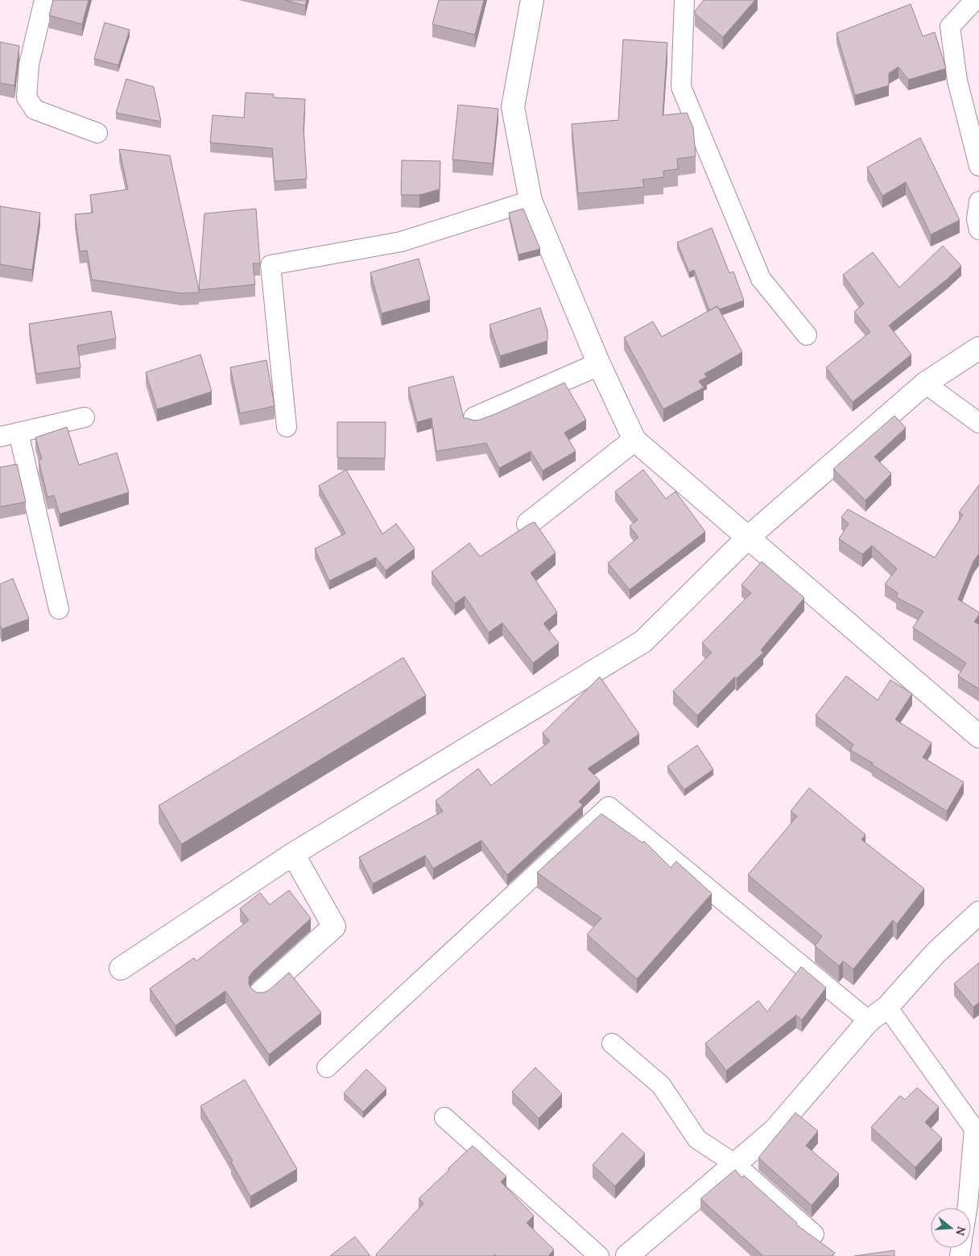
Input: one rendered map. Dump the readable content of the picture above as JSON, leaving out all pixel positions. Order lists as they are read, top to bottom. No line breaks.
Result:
{"north":"right"}
